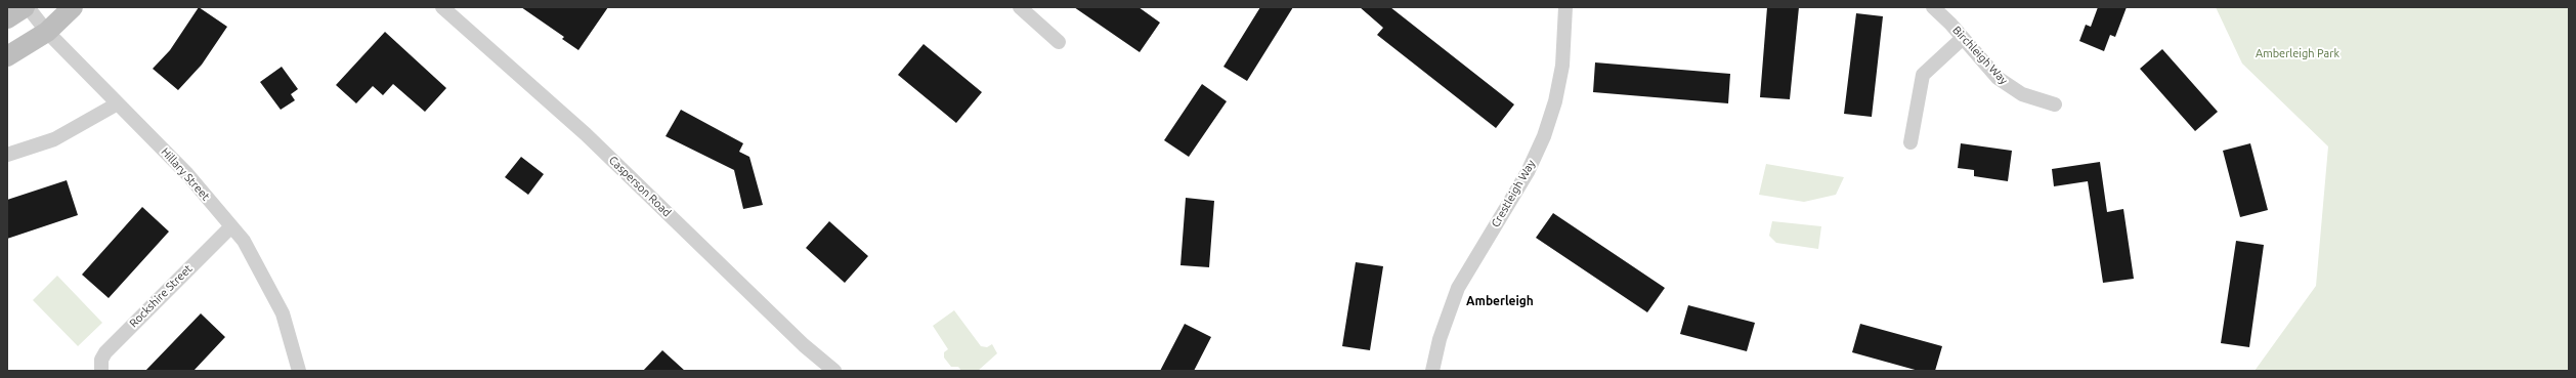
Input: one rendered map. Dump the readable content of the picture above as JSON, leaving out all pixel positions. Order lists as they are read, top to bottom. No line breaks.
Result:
{"streets":{"street":["Birchleigh Way","Hillary Street","Casperson Road","Crestleigh Way","Rockshire Street"]},"crossings":[["Hillary Street","Rockshire Street"]],"districts":["Amberleigh"],"parks":["Amberleigh Park"]}
